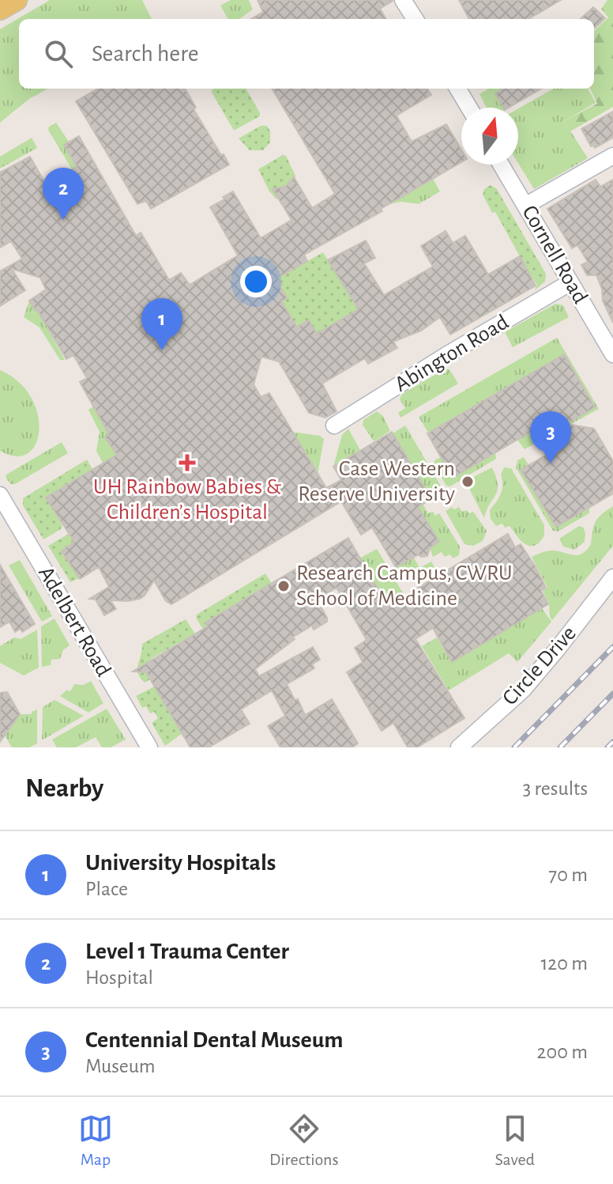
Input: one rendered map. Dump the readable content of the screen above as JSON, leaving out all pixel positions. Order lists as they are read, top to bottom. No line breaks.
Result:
{"streets":{"street":["Cornell Road","Abington Road","Adelbert Road","Circle Drive"]},"crossings":[["Cornell Road","Abington Road"]],"places":{"health":["UH Rainbow Babies & Children’s Hospital"],"other":["Case Western Reserve University","Research Campus, CWRU School of Medicine"]},"north":"top","page":{"search":"Search here","pins":["2","1","3"],"heading":["Nearby","3 results"],"list":[{"mark":"1","name":"University Hospitals","note":"Place","value":"70 m"},{"mark":"2","name":"Level 1 Trauma Center","note":"Hospital","value":"120 m"},{"mark":"3","name":"Centennial Dental Museum","note":"Museum","value":"200 m"}],"nav":["Map","Directions","Saved"]}}
